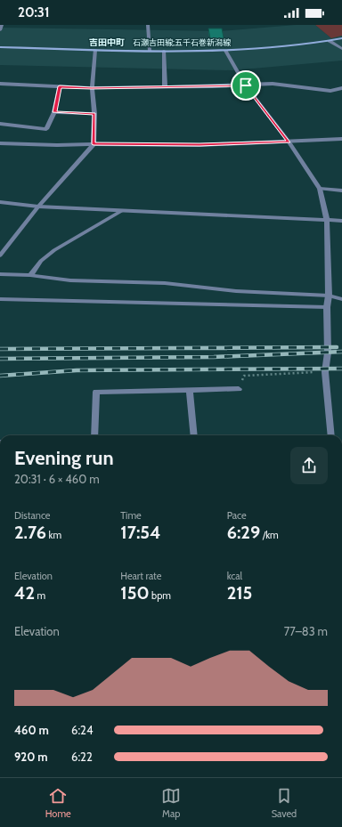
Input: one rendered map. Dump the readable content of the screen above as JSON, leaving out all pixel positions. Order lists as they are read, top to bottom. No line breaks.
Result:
{"streets":{"main road":["石瀬吉田線;五千石巻新潟線"]},"districts":["吉田中町"],"page":{"status":"20:31","heading":["Evening run","20:31 · 6 × 460 m"],"stats":[["Distance","2.76 km"],["Time","17:54"],["Pace","6:29 /km"],["Elevation","42 m"],["Heart rate","150 bpm"],["kcal","215"]],"chart":["Elevation","77–83 m"],"list":[{"name":"460 m","note":"6:24"},{"name":"920 m","note":"6:22"}],"tabs":["Home","Map","Saved"]}}
